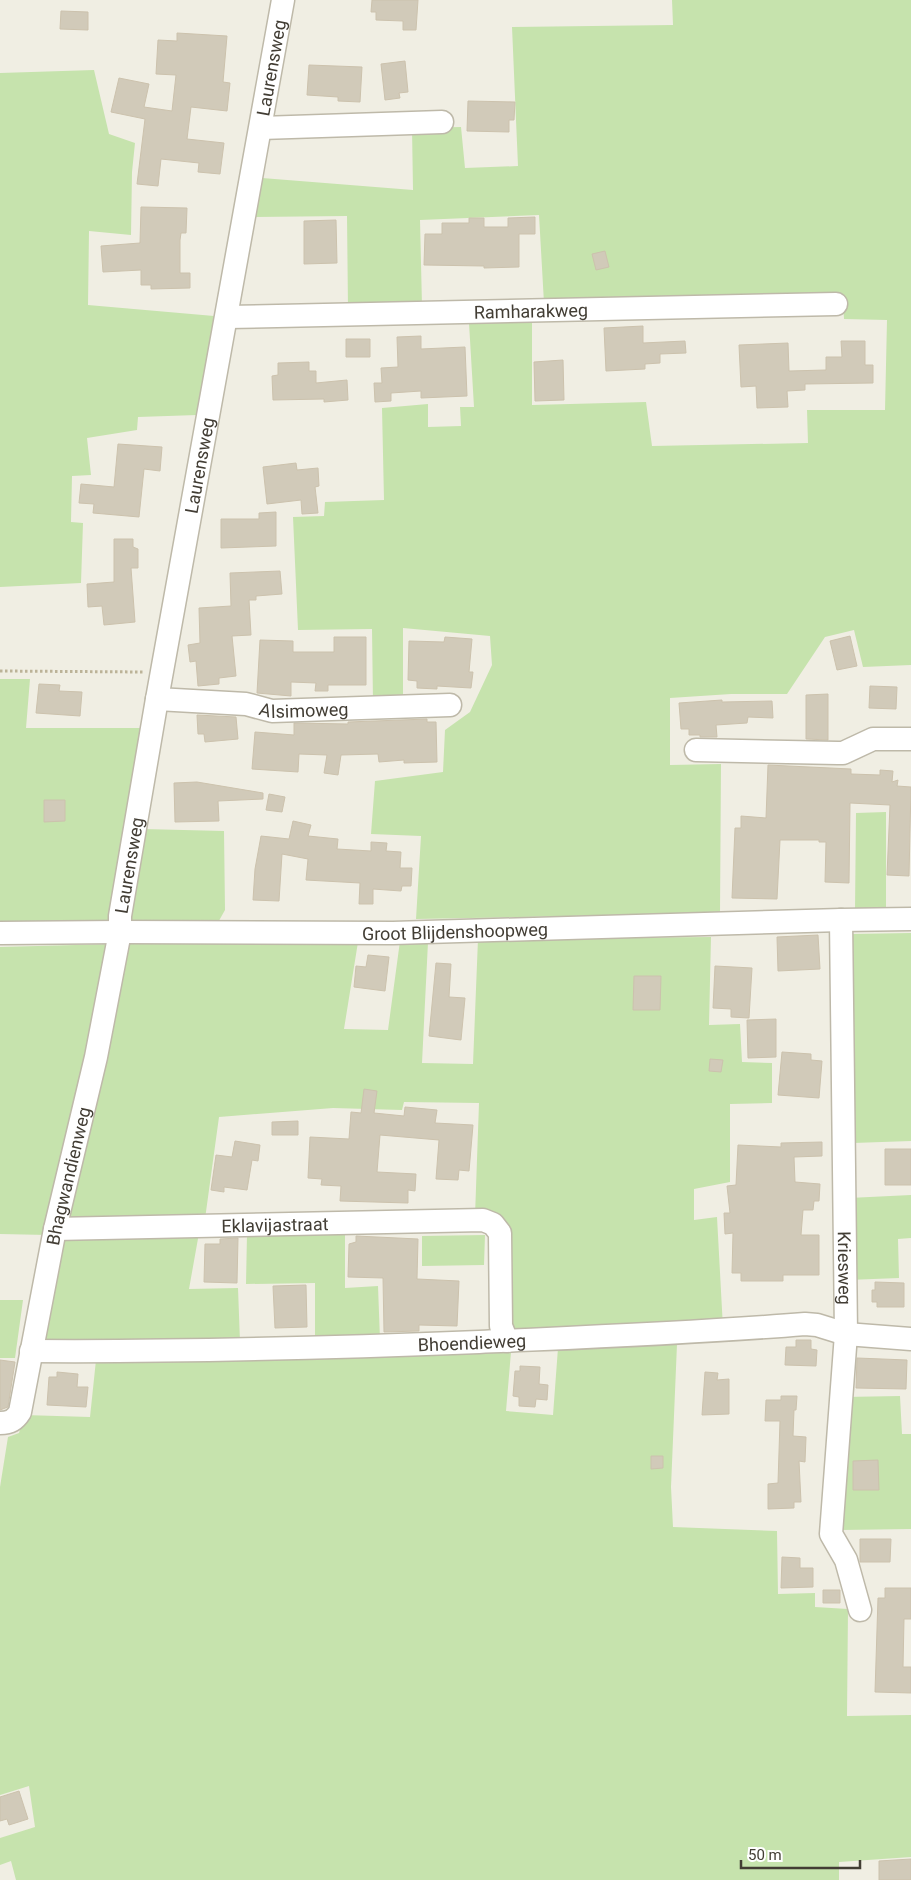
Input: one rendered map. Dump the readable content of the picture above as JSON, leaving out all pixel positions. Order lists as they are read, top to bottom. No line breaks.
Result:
{"streets":{"street":["Laurensweg","Ramharakweg","Alsimoweg","Groot Blijdenshoopweg","Bhagwandienweg","Eklavijastraat","Kriesweg","Bhoendieweg"]},"crossings":[["Laurensweg","Ramharakweg"],["Laurensweg","Alsimoweg"],["Laurensweg","Groot Blijdenshoopweg"],["Laurensweg","Bhagwandienweg"],["Groot Blijdenshoopweg","Bhagwandienweg"],["Groot Blijdenshoopweg","Kriesweg"],["Bhagwandienweg","Eklavijastraat"],["Bhagwandienweg","Bhoendieweg"],["Eklavijastraat","Bhoendieweg"],["Kriesweg","Bhoendieweg"]],"scale_bar":"50 m"}
